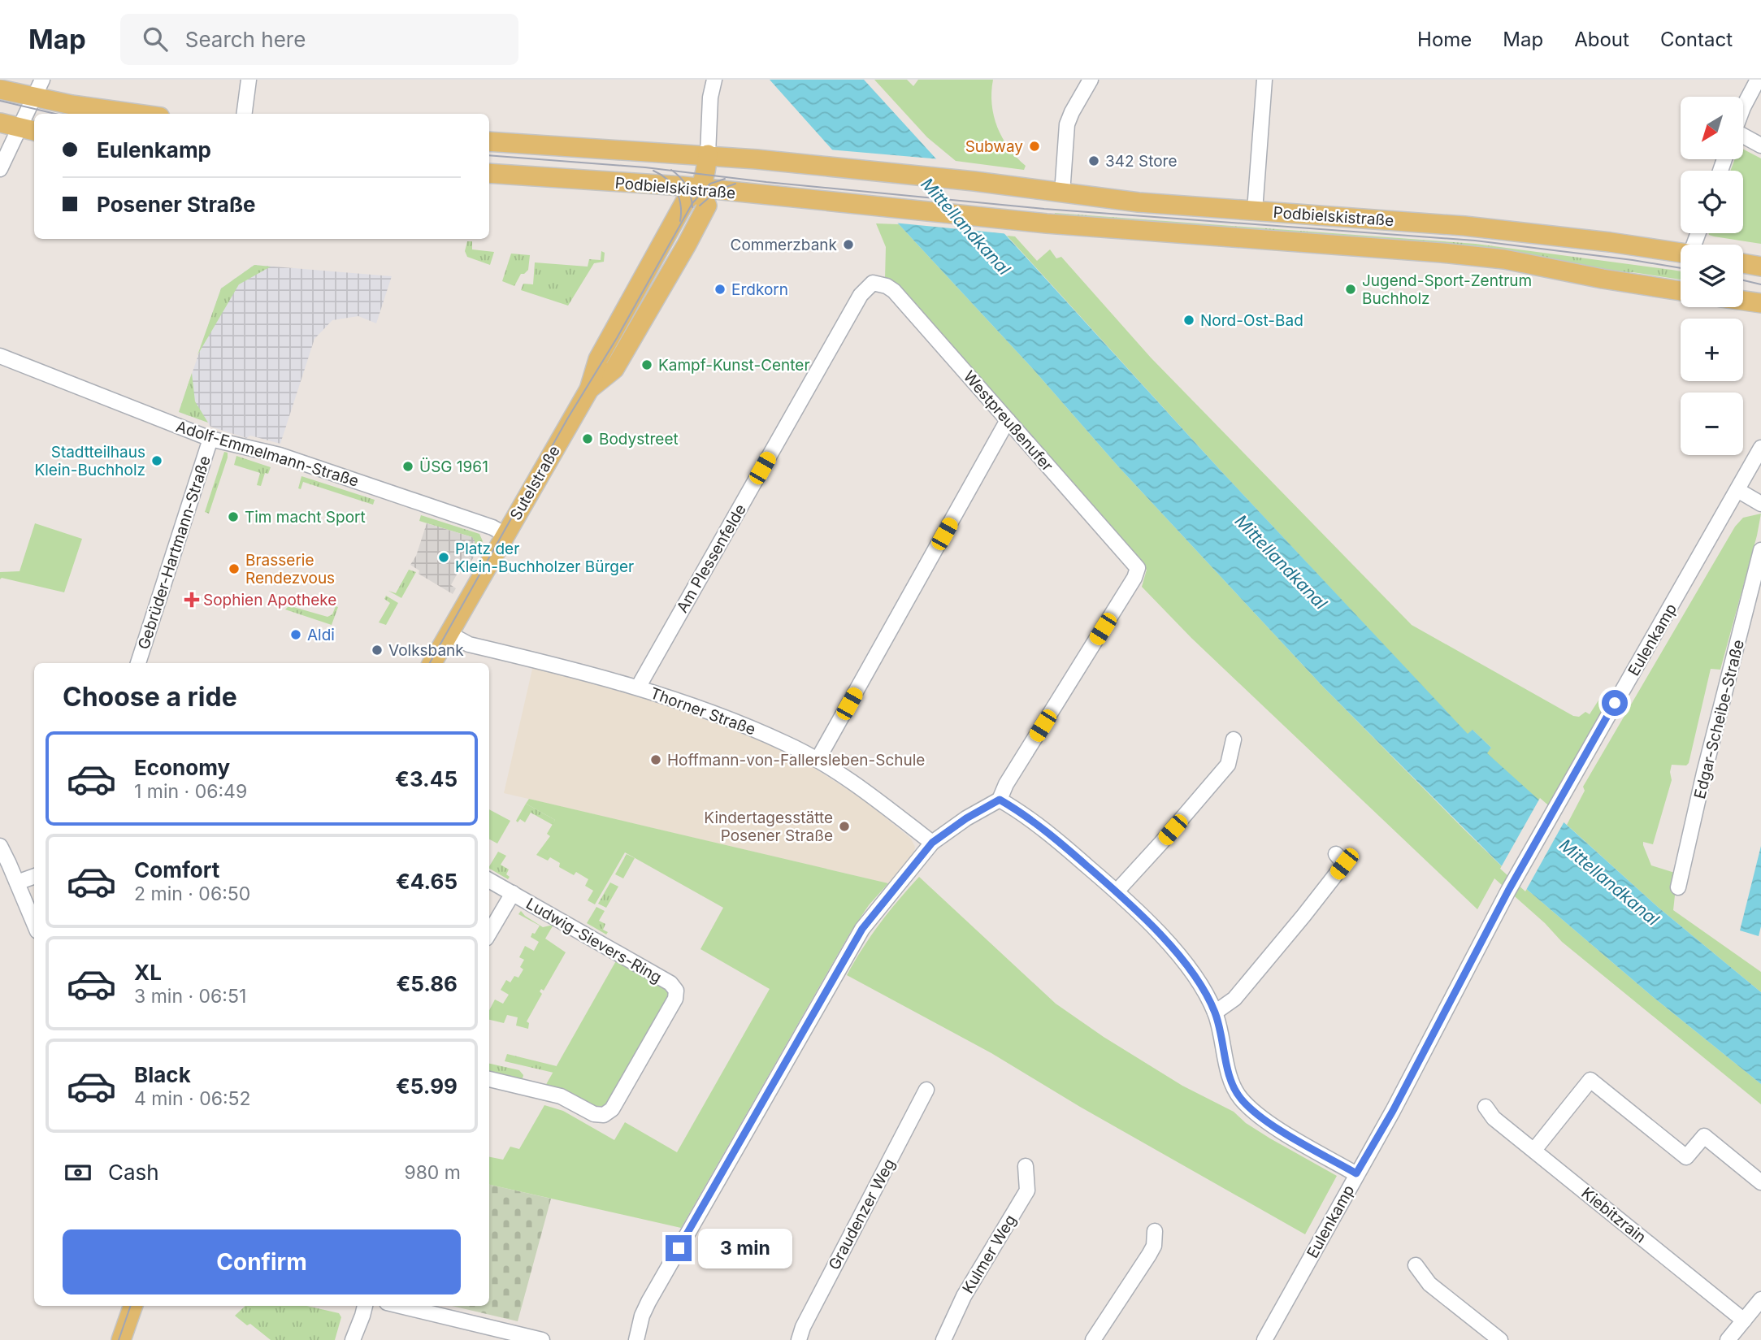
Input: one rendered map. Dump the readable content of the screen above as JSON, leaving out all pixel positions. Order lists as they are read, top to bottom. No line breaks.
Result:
{"streets":{"main road":["Podbielskistraße","Sutelstraße"],"street":["Westpreußenufer","Adolf-Emmelmann-Straße","Gebrüder-Hartmann-Straße","Am Plessenfelde","Eulenkamp","Thorner Straße","Edgar-Scheibe-Straße","Ludwig-Sievers-Ring","Graudenzer Weg","Kiebitzrain","Kulmer Weg"]},"crossings":[["Podbielskistraße","Sutelstraße"],["Westpreußenufer","Am Plessenfelde"],["Adolf-Emmelmann-Straße","Sutelstraße"],["Adolf-Emmelmann-Straße","Gebrüder-Hartmann-Straße"],["Sutelstraße","Thorner Straße"],["Am Plessenfelde","Thorner Straße"]],"water":["Mittellandkanal"],"places":{"other":["Subway","342 Store","Commerzbank","Erdkorn","Jugend-Sport-Zentrum Buchholz","Nord-Ost-Bad","Kampf-Kunst-Center","Bodystreet","Stadtteilhaus Klein-Buchholz","ÜSG 1961","Tim macht Sport","Platz der Klein-Buchholzer Bürger","Brasserie Rendezvous","Aldi","Volksbank","Hoffmann-von-Fallersleben-Schule","Kindertagesstätte Posener Straße"],"health":["Sophien Apotheke"]},"north":"bottom left","page":{"header":"Map","search":"Search here","nav":["Home","Map","About","Contact"],"map_buttons":["+","−"],"banner":["Eulenkamp","Posener Straße"],"heading":"Choose a ride","list":[{"name":"Economy","note":"1 min · 06:49","value":"€3.45"},{"name":"Comfort","note":"2 min · 06:50","value":"€4.65"},{"name":"XL","note":"3 min · 06:51","value":"€5.86"},{"name":"Black","note":"4 min · 06:52","value":"€5.99"}],"pay":["Cash","980 m"],"buttons":"Confirm","bubble":"3 min"}}
